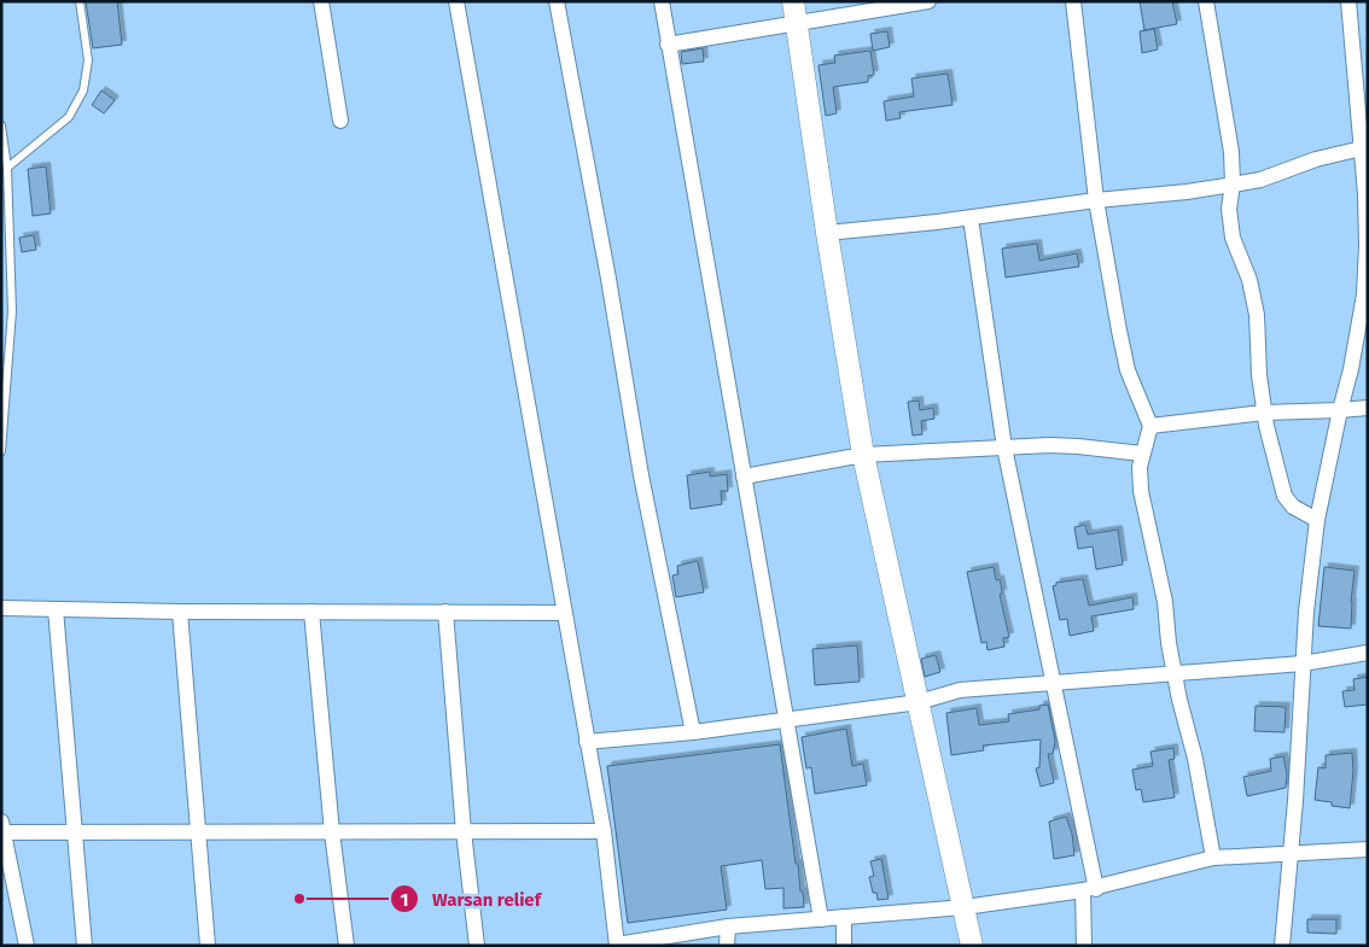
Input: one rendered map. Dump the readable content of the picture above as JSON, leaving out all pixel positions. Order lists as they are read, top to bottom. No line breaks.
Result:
{"places":["Warsan relief"]}
